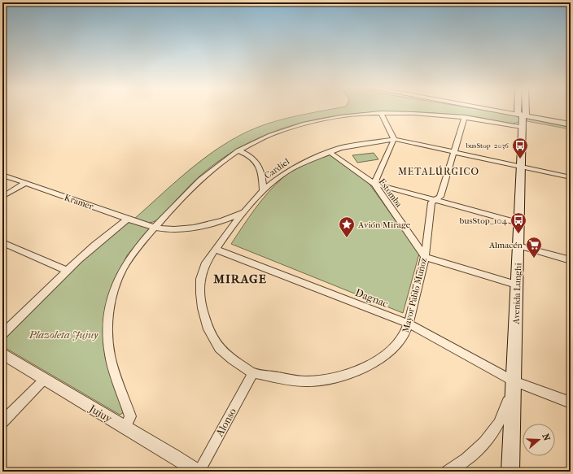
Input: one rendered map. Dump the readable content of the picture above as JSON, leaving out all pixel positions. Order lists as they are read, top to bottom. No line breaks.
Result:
{"streets":{"main road":["Avenida Lunghi"],"street":["Cardiel","Estomba","Kramer","Mayor Pablo Muñoz","Dagnac","Jujuy","Alonso"]},"crossings":[["Cardiel","Estomba"],["Cardiel","Kramer"],["Cardiel","Avenida Lunghi"],["Cardiel","Mayor Pablo Muñoz"],["Cardiel","Dagnac"],["Cardiel","Alonso"],["Estomba","Mayor Pablo Muñoz"],["Avenida Lunghi","Dagnac"],["Mayor Pablo Muñoz","Dagnac"],["Mayor Pablo Muñoz","Alonso"],["Jujuy","Alonso"]],"districts":["METALÚRGICO","MIRAGE"],"parks":["Plazoleta Jujuy"],"places":{"bus stop":["busStop_2036","busStop_104"],"place":["Avión Mirage"],"supermarket":["Almacén"]},"north":"right"}
